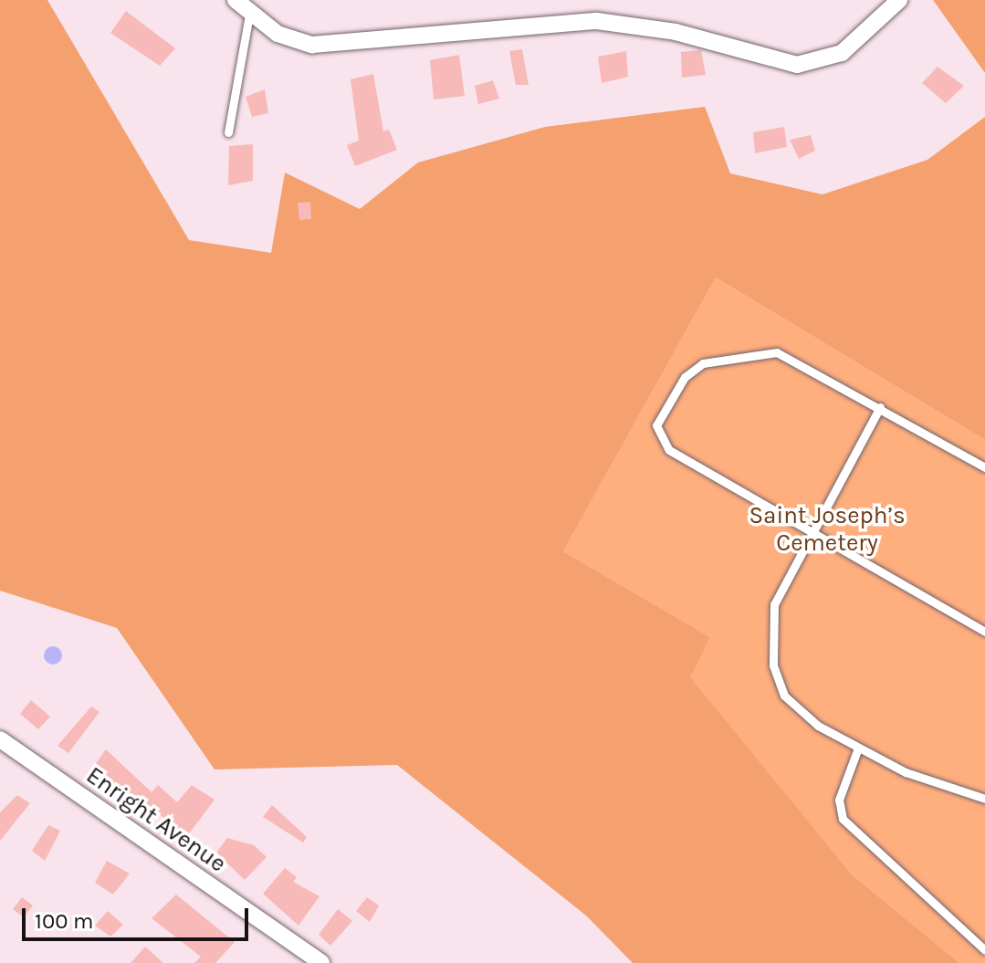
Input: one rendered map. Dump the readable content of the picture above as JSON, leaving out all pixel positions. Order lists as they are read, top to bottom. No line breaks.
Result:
{"streets":{"street":["Enright Avenue"]},"parks":["Saint Joseph’s Cemetery"],"scale_bar":"100 m"}
